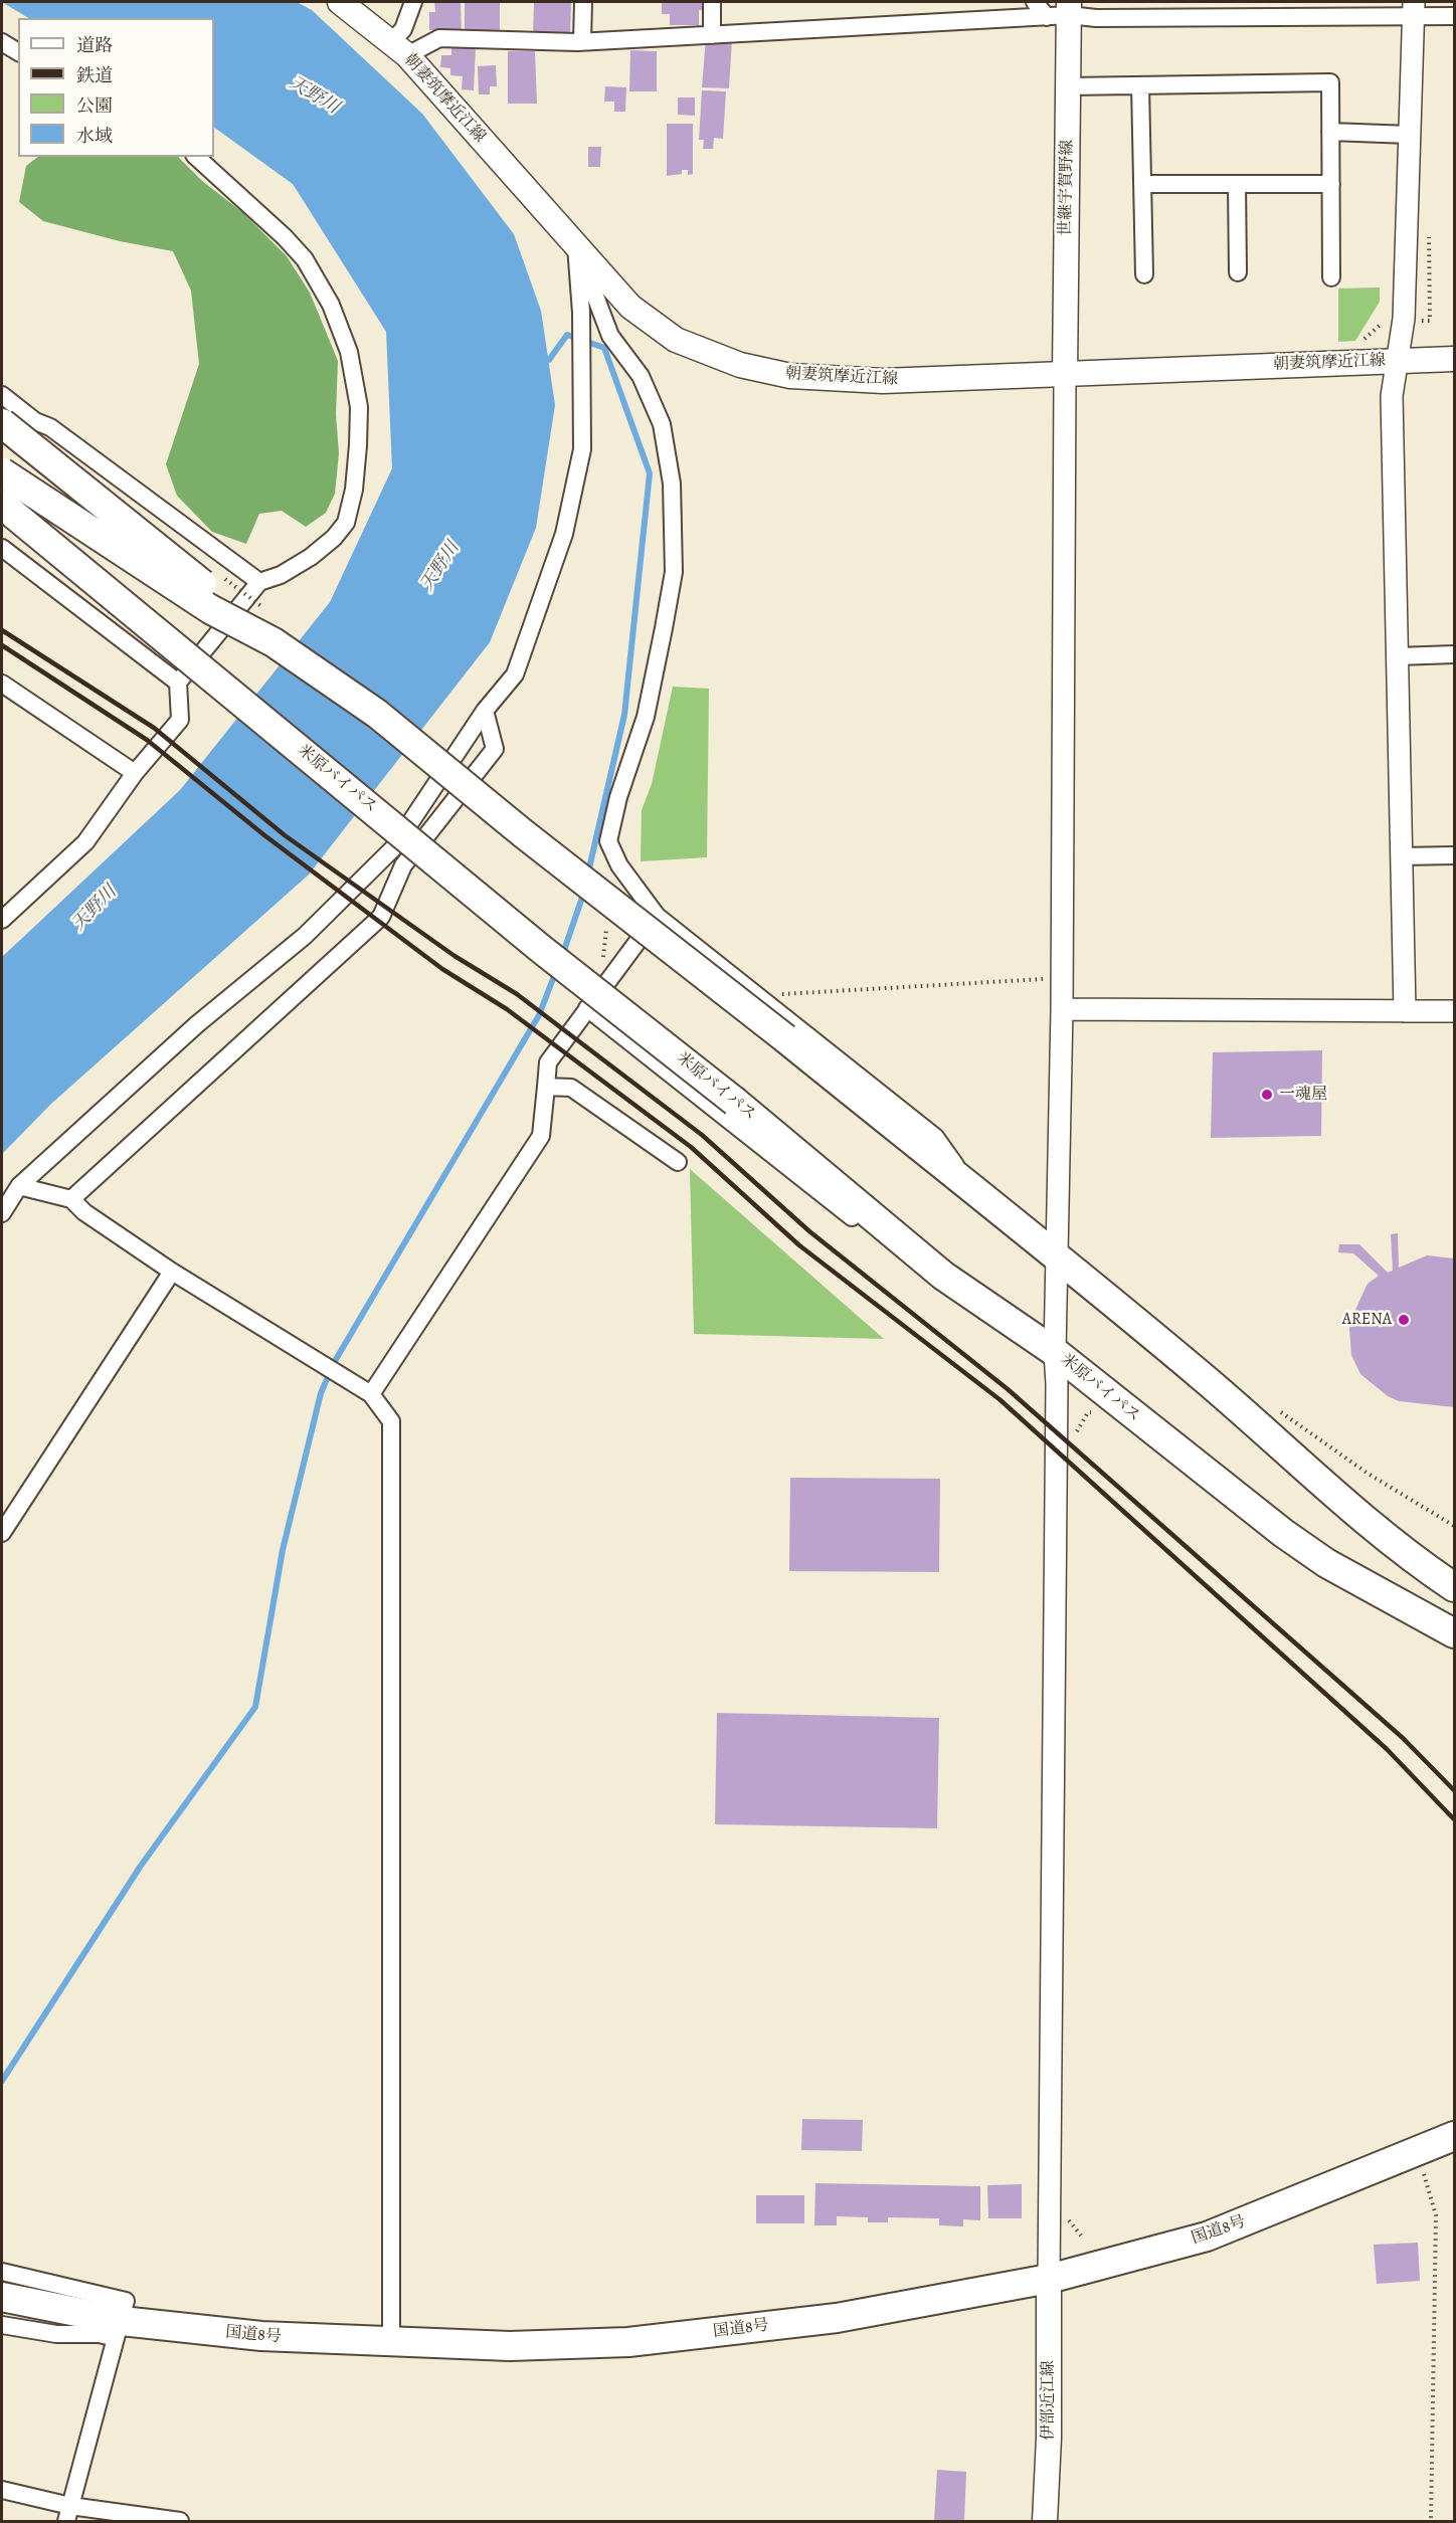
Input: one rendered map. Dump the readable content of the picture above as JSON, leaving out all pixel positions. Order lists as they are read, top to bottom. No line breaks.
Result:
{"streets":{"highway":["米原バイパス","国道8号"],"main road":["朝妻筑摩近江線","世継宇賀野線","伊部近江線"]},"crossings":[["朝妻筑摩近江線","世継宇賀野線"],["国道8号","伊部近江線"]],"water":["天野川"],"places":["一魂屋","ARENA"],"legend":["道路","鉄道","公園","水域"]}
